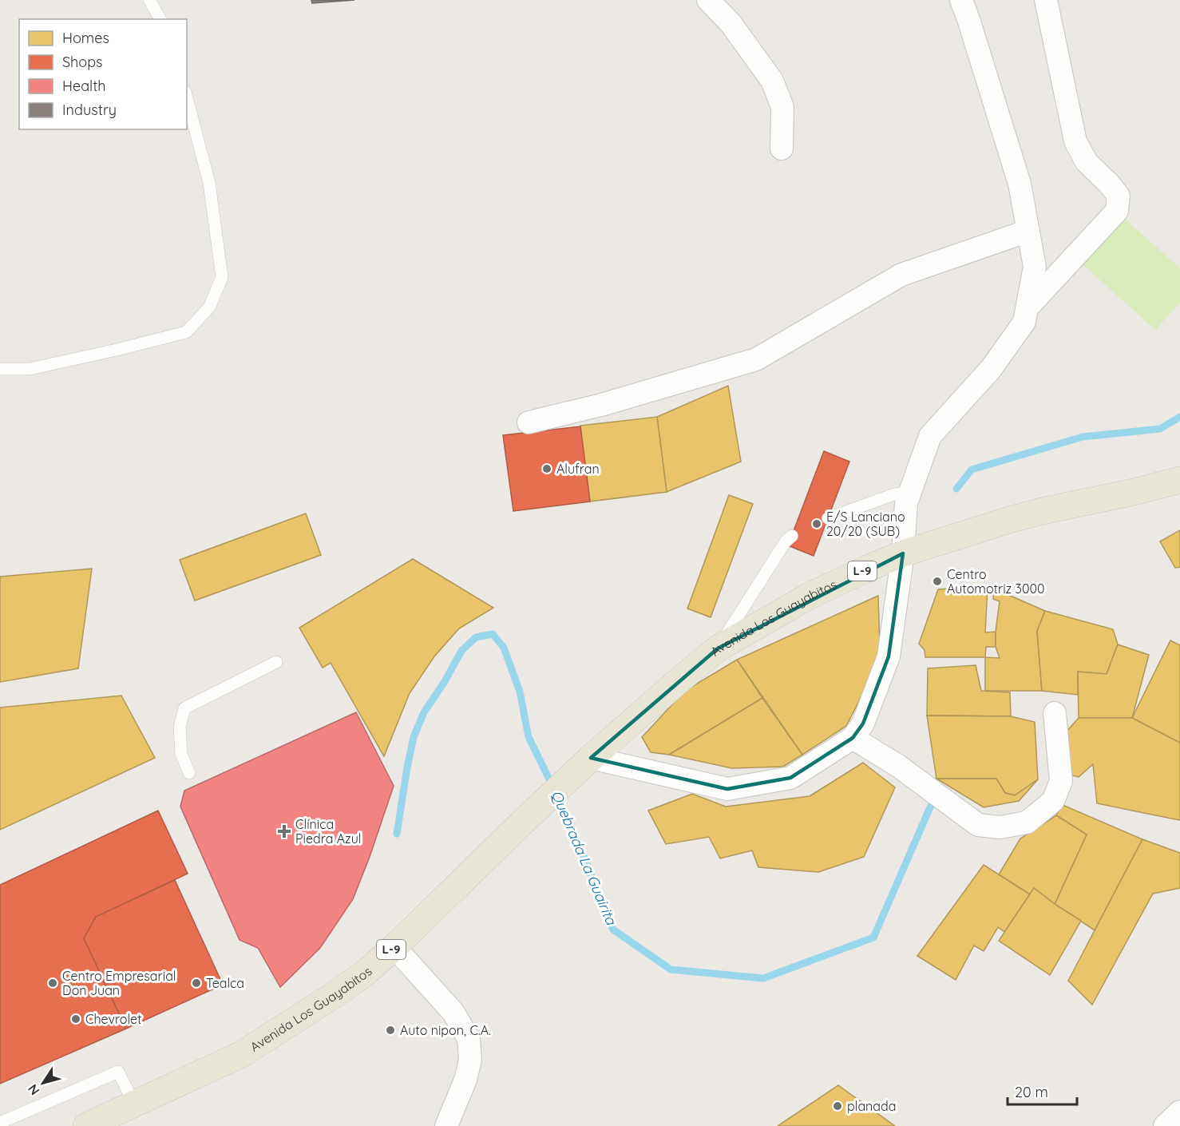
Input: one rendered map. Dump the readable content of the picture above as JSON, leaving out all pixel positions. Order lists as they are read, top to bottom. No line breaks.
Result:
{"streets":{"main road":["L-9","Avenida Los Guayabitos"]},"crossings":[["L-9","Avenida Los Guayabitos"]],"water":["Quebrada La Guairita"],"places":{"other":["Alufran","E/S Lanciano 20/20 (SUB)","Centro Automotriz 3000","Centro Empresarial Don Juan","Tealca","Chevrolet","Auto nipon, C.A.","planada"],"health":["Clínica Piedra Azul"]},"legend":["Homes","Shops","Health","Industry"],"scale_bar":"20 m","north":"bottom left"}
